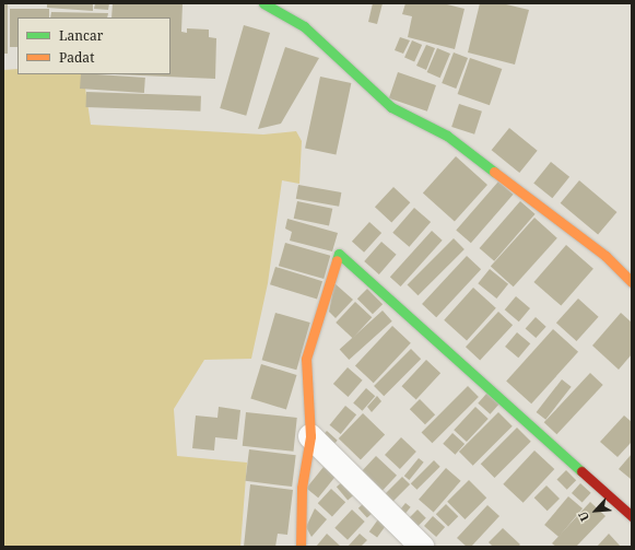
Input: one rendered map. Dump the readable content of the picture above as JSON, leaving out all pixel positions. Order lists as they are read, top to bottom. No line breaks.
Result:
{"legend":["Lancar","Padat"],"north":"bottom left"}
